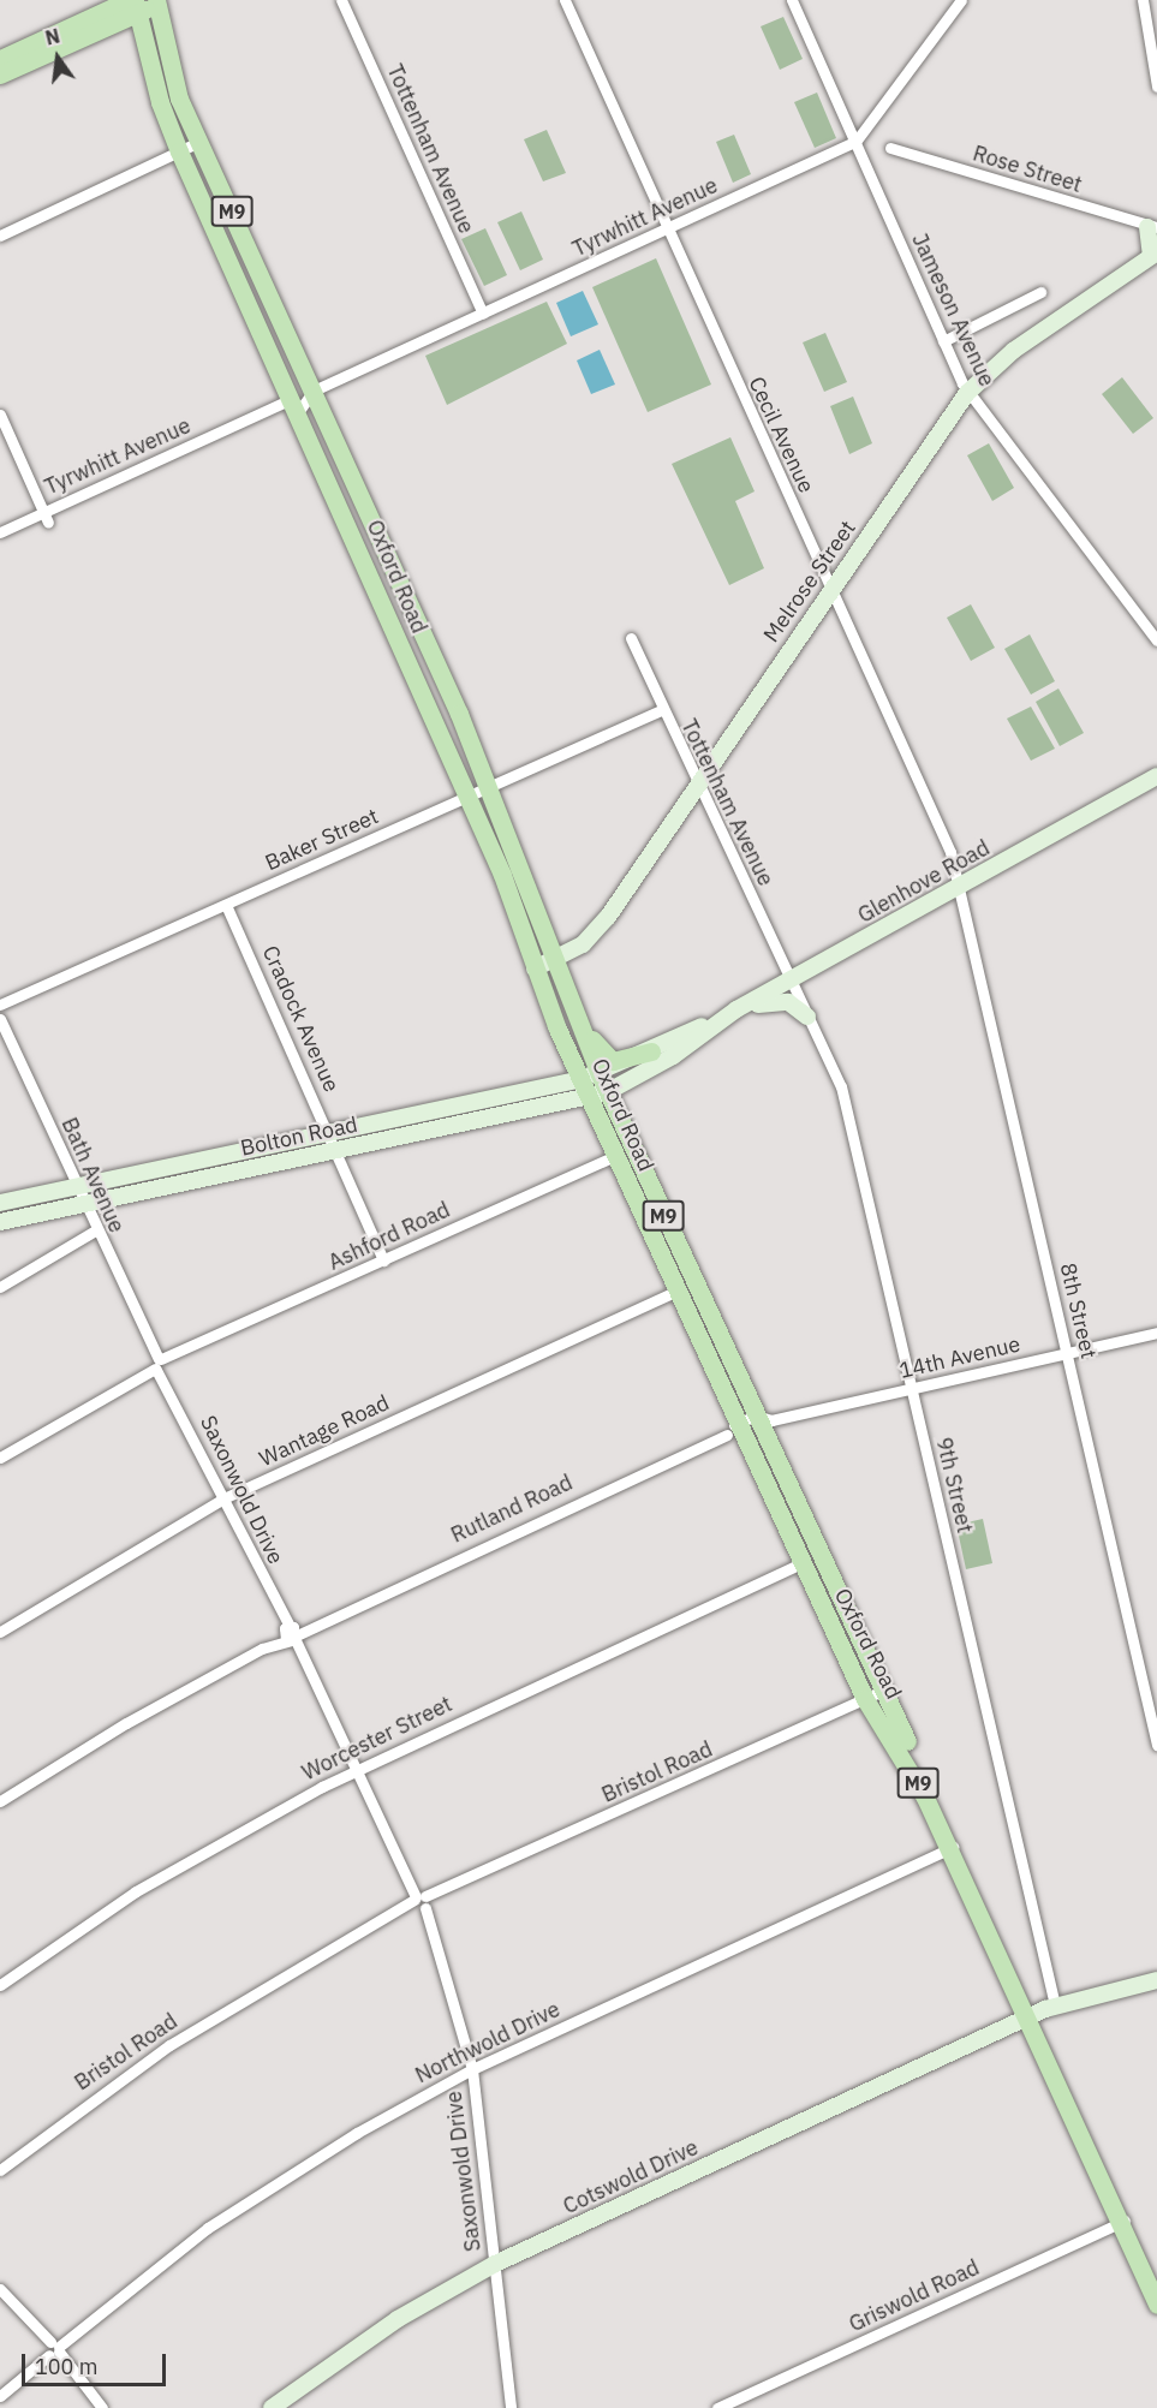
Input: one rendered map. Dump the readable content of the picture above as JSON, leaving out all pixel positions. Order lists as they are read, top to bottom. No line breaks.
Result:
{"streets":{"main road":["M9","Oxford Road","Melrose Street","Glenhove Road","Bolton Road","Cotswold Drive"],"street":["Tottenham Avenue","Rose Street","Tyrwhitt Avenue","Jameson Avenue","Cecil Avenue","Baker Street","Cradock Avenue","Bath Avenue","Ashford Road","8th Street","14th Avenue","Wantage Road","9th Street","Saxonwold Drive","Rutland Road","Worcester Street","Bristol Road","Northwold Drive","Griswold Road"]},"crossings":[["Tottenham Avenue","Tyrwhitt Avenue"],["Tottenham Avenue","Melrose Street"],["Tottenham Avenue","Baker Street"],["Tottenham Avenue","Glenhove Road"],["Tottenham Avenue","9th Street"],["Tyrwhitt Avenue","Jameson Avenue"],["Tyrwhitt Avenue","Cecil Avenue"],["Tyrwhitt Avenue","Oxford Road"],["Jameson Avenue","Melrose Street"],["Cecil Avenue","Melrose Street"],["Cecil Avenue","Glenhove Road"],["Cecil Avenue","8th Street"],["Oxford Road","Melrose Street"],["Oxford Road","Baker Street"],["Oxford Road","Glenhove Road"],["Oxford Road","Bolton Road"],["Oxford Road","Ashford Road"],["Oxford Road","14th Avenue"],["Oxford Road","Wantage Road"],["Oxford Road","Rutland Road"],["Oxford Road","Worcester Street"],["Oxford Road","Bristol Road"],["Oxford Road","Northwold Drive"],["Oxford Road","Cotswold Drive"],["Oxford Road","Griswold Road"],["Baker Street","Cradock Avenue"],["Glenhove Road","Bolton Road"],["Glenhove Road","8th Street"],["Glenhove Road","9th Street"],["Cradock Avenue","Bolton Road"],["Cradock Avenue","Ashford Road"],["Bolton Road","Bath Avenue"],["Bath Avenue","Ashford Road"],["Bath Avenue","Saxonwold Drive"],["Ashford Road","Saxonwold Drive"],["8th Street","14th Avenue"],["14th Avenue","9th Street"],["Wantage Road","Saxonwold Drive"],["9th Street","Cotswold Drive"],["Saxonwold Drive","Rutland Road"],["Saxonwold Drive","Worcester Street"],["Saxonwold Drive","Bristol Road"],["Saxonwold Drive","Northwold Drive"],["Saxonwold Drive","Cotswold Drive"]],"scale_bar":"100 m","north":"top"}
